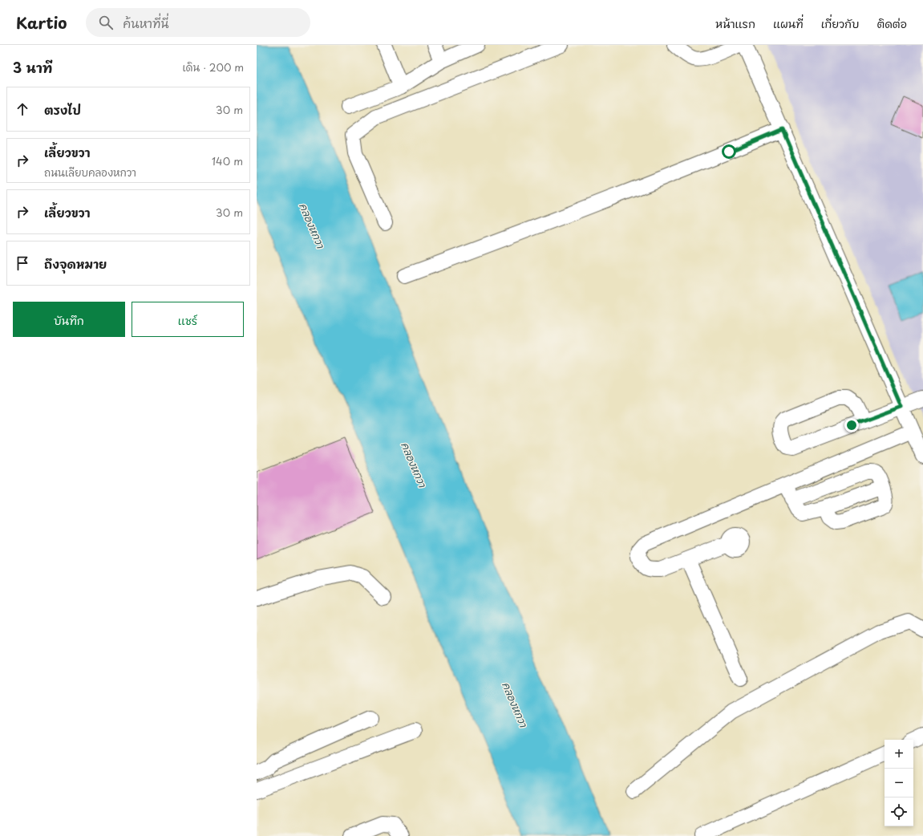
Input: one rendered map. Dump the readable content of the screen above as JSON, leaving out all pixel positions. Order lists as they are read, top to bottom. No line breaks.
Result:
{"water":["คลองหกวา"],"page":{"header":"Kartio","search":"ค้นหาที่นี่","nav":["หน้าแรก","แผนที่","เกี่ยวกับ","ติดต่อ"],"heading":["3 นาที","เดิน · 200 m"],"list":[["ตรงไป","30 m"],["เลี้ยวขวา","ถนนเลียบคลองหกวา","140 m"],["เลี้ยวขวา","30 m"],"ถึงจุดหมาย"],"buttons":["บันทึก","แชร์"],"map_buttons":["+","−"]}}
